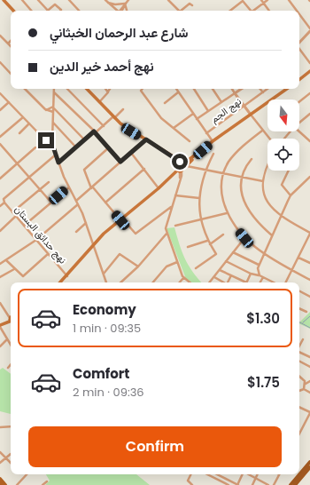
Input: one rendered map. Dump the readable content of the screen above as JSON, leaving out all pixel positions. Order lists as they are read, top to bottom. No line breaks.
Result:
{"streets":{"street":["نهج الجم","نهج حدائق البستان"]},"north":"bottom","page":{"banner":["شارع عبد الرحمان الخبثاني","نهج أحمد خير الدين"],"list":[{"name":"Economy","note":"1 min · 09:35","value":"$1.30"},{"name":"Comfort","note":"2 min · 09:36","value":"$1.75"}],"buttons":"Confirm"}}
